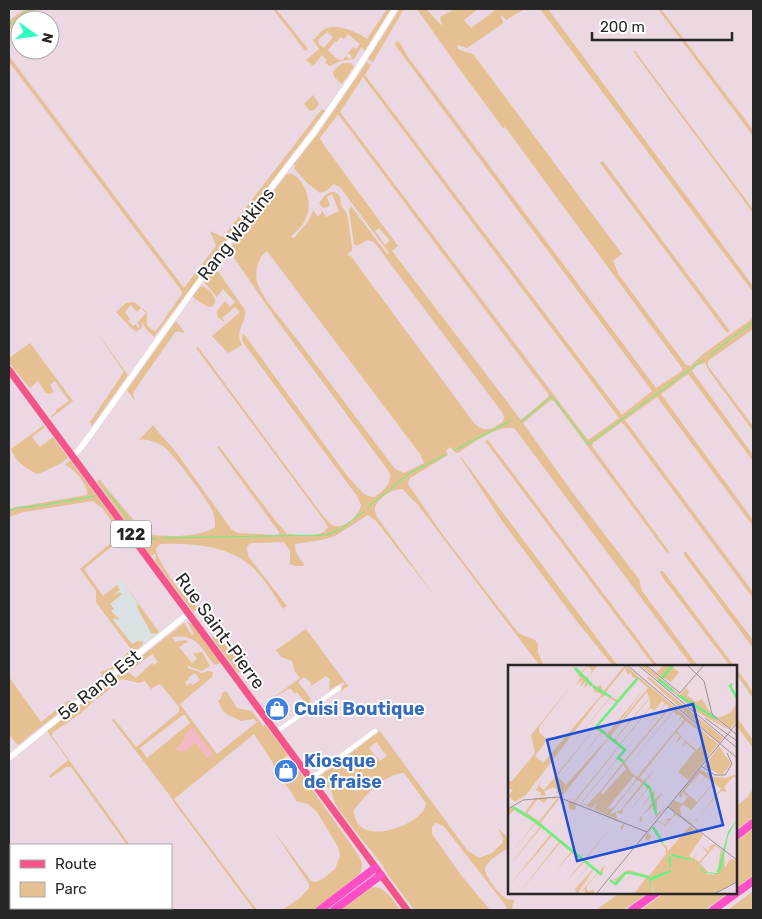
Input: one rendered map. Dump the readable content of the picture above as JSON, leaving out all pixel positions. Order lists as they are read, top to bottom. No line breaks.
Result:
{"streets":{"main road":["122","Rue Saint-Pierre"],"street":["Rang Watkins","5e Rang Est"]},"crossings":[["Rang Watkins","Rue Saint-Pierre"],["Rue Saint-Pierre","5e Rang Est"]],"places":{"shop":["Cuisi Boutique","Kiosque de fraise"]},"legend":["Route","Parc"],"scale_bar":"200 m","north":"right"}
